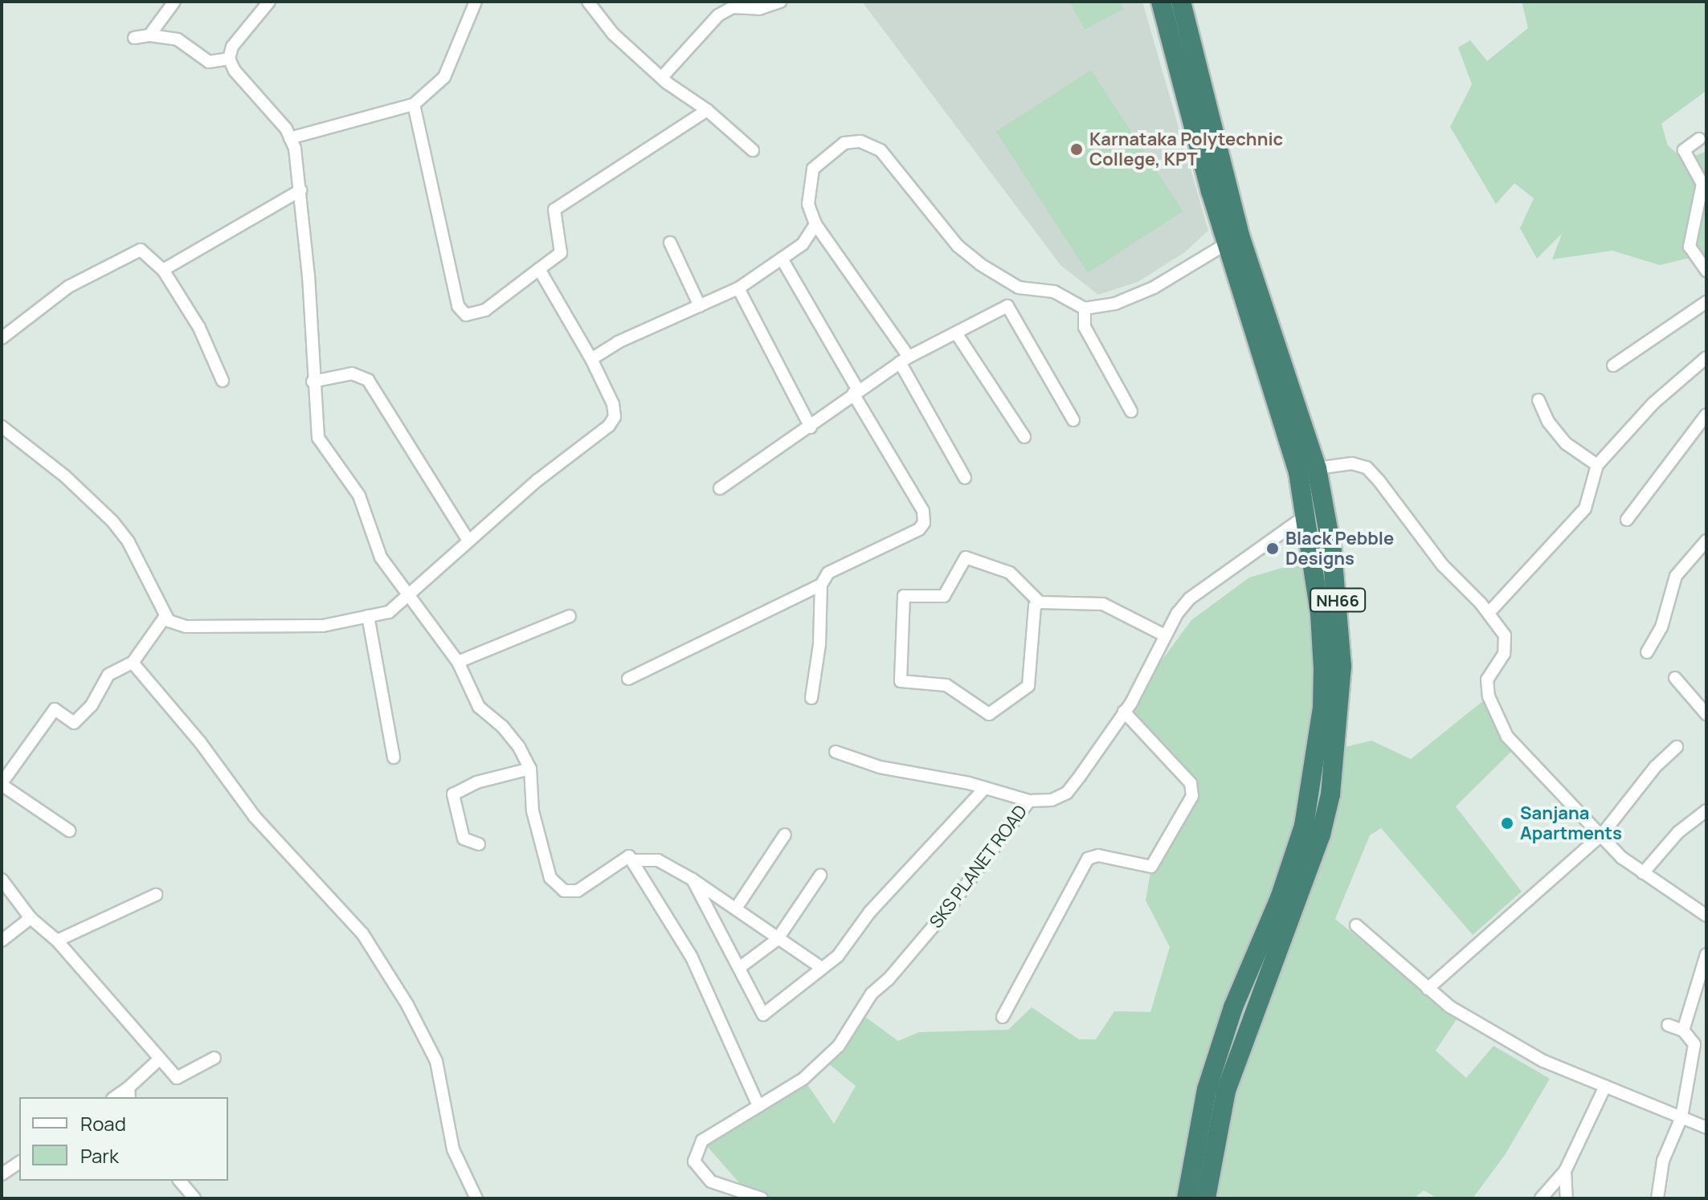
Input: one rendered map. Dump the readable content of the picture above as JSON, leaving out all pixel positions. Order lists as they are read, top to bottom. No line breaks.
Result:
{"streets":{"highway":["NH66"],"street":["SKS PLANET ROAD"]},"crossings":[["NH66","SKS PLANET ROAD"]],"places":["Karnataka Polytechnic College, KPT","Black Pebble Designs","Sanjana Apartments"],"legend":["Road","Park"]}
